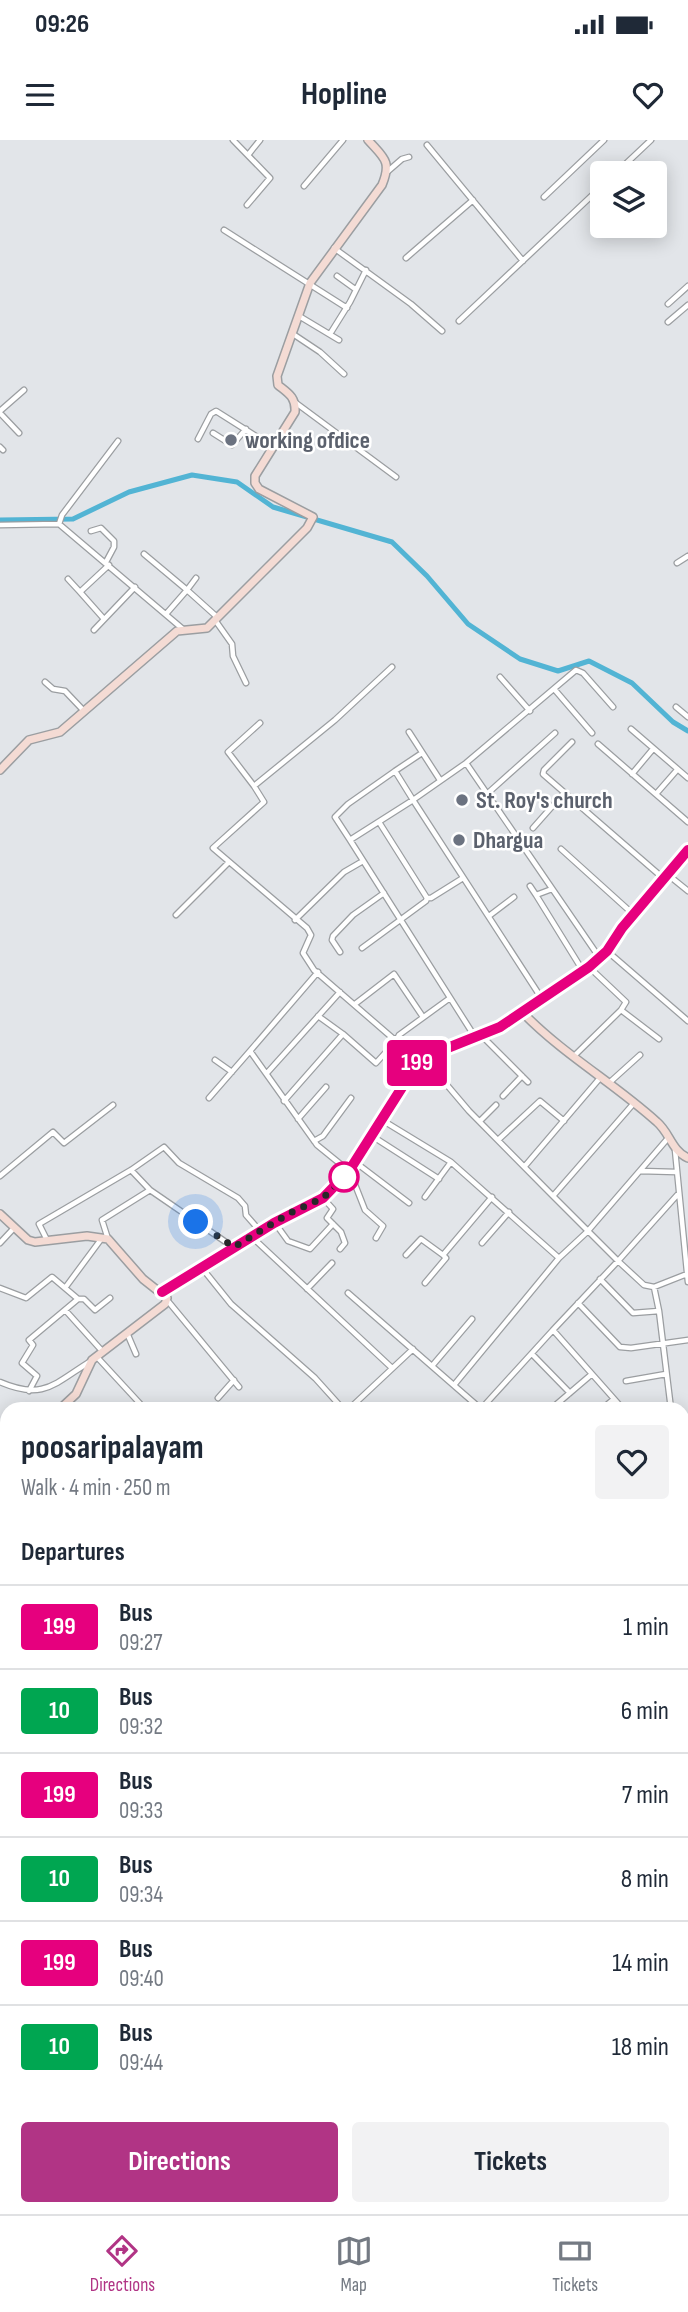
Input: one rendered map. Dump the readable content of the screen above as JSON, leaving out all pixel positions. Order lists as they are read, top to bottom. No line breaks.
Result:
{"places":["working ofdice","St. Roy's church","Dhargua"],"lines":["bus line 199"],"page":{"status":"09:26","header":"Hopline","on_map":"199","heading":[["poosaripalayam","Walk · 4 min · 250 m"],"Departures"],"list":[{"mark":"199","name":"Bus","note":"09:27","value":"1 min"},{"mark":"10","name":"Bus","note":"09:32","value":"6 min"},{"mark":"199","name":"Bus","note":"09:33","value":"7 min"},{"mark":"10","name":"Bus","note":"09:34","value":"8 min"},{"mark":"199","name":"Bus","note":"09:40","value":"14 min"},{"mark":"10","name":"Bus","note":"09:44","value":"18 min"}],"buttons":["Directions","Tickets"],"tabs":["Directions","Map","Tickets"]}}
